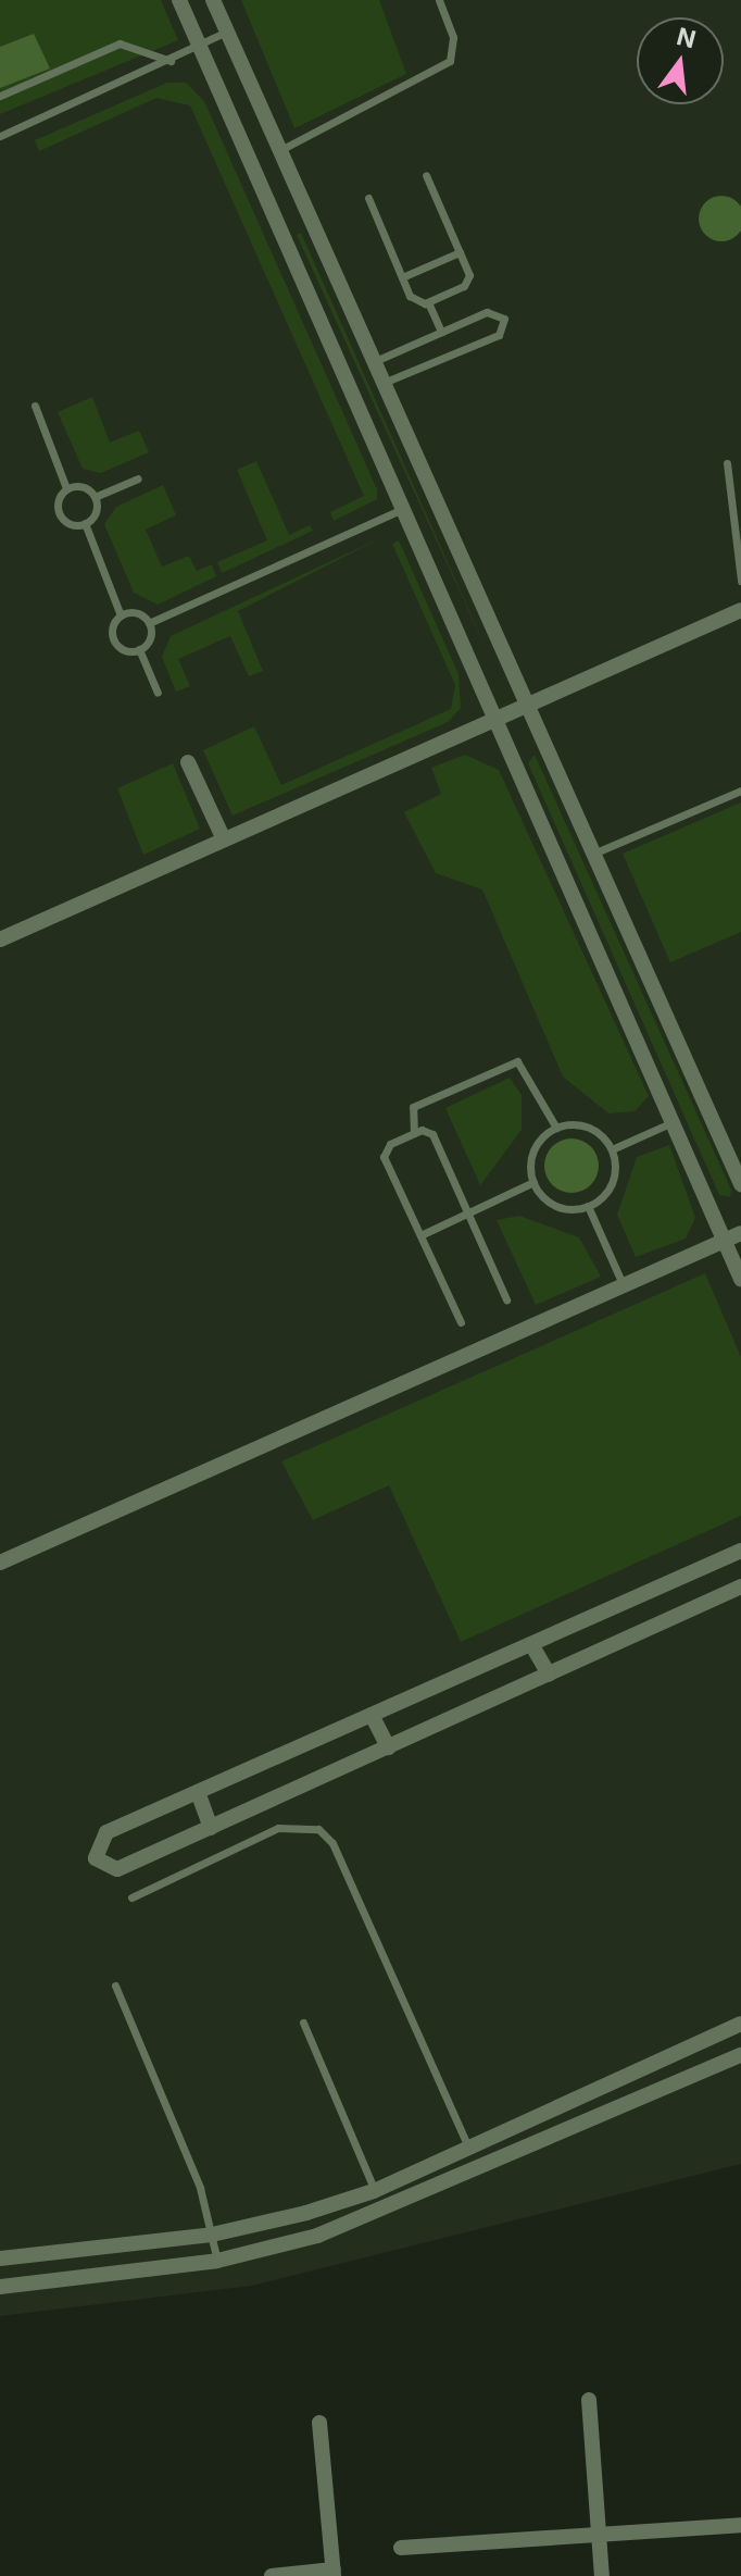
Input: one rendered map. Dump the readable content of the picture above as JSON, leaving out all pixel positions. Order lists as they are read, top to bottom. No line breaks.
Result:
{"north":"top"}
